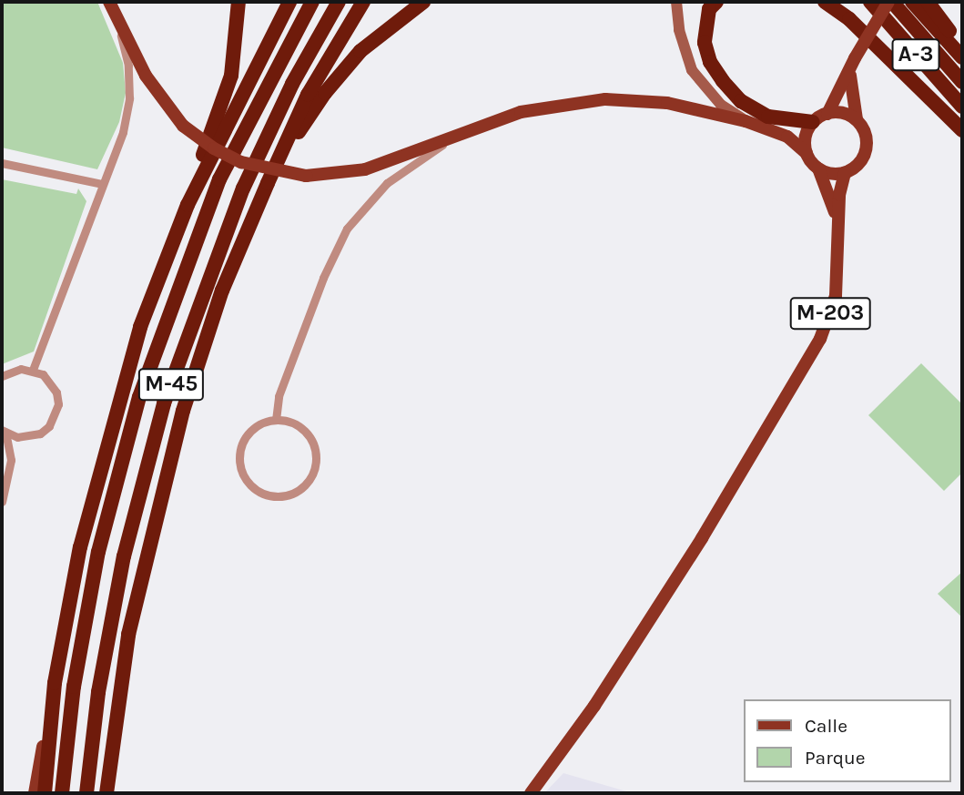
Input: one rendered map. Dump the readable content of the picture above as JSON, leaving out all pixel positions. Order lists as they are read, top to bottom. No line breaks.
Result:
{"streets":{"highway":["A-3","M-45"],"main road":["M-203"]},"legend":["Calle","Parque"]}
